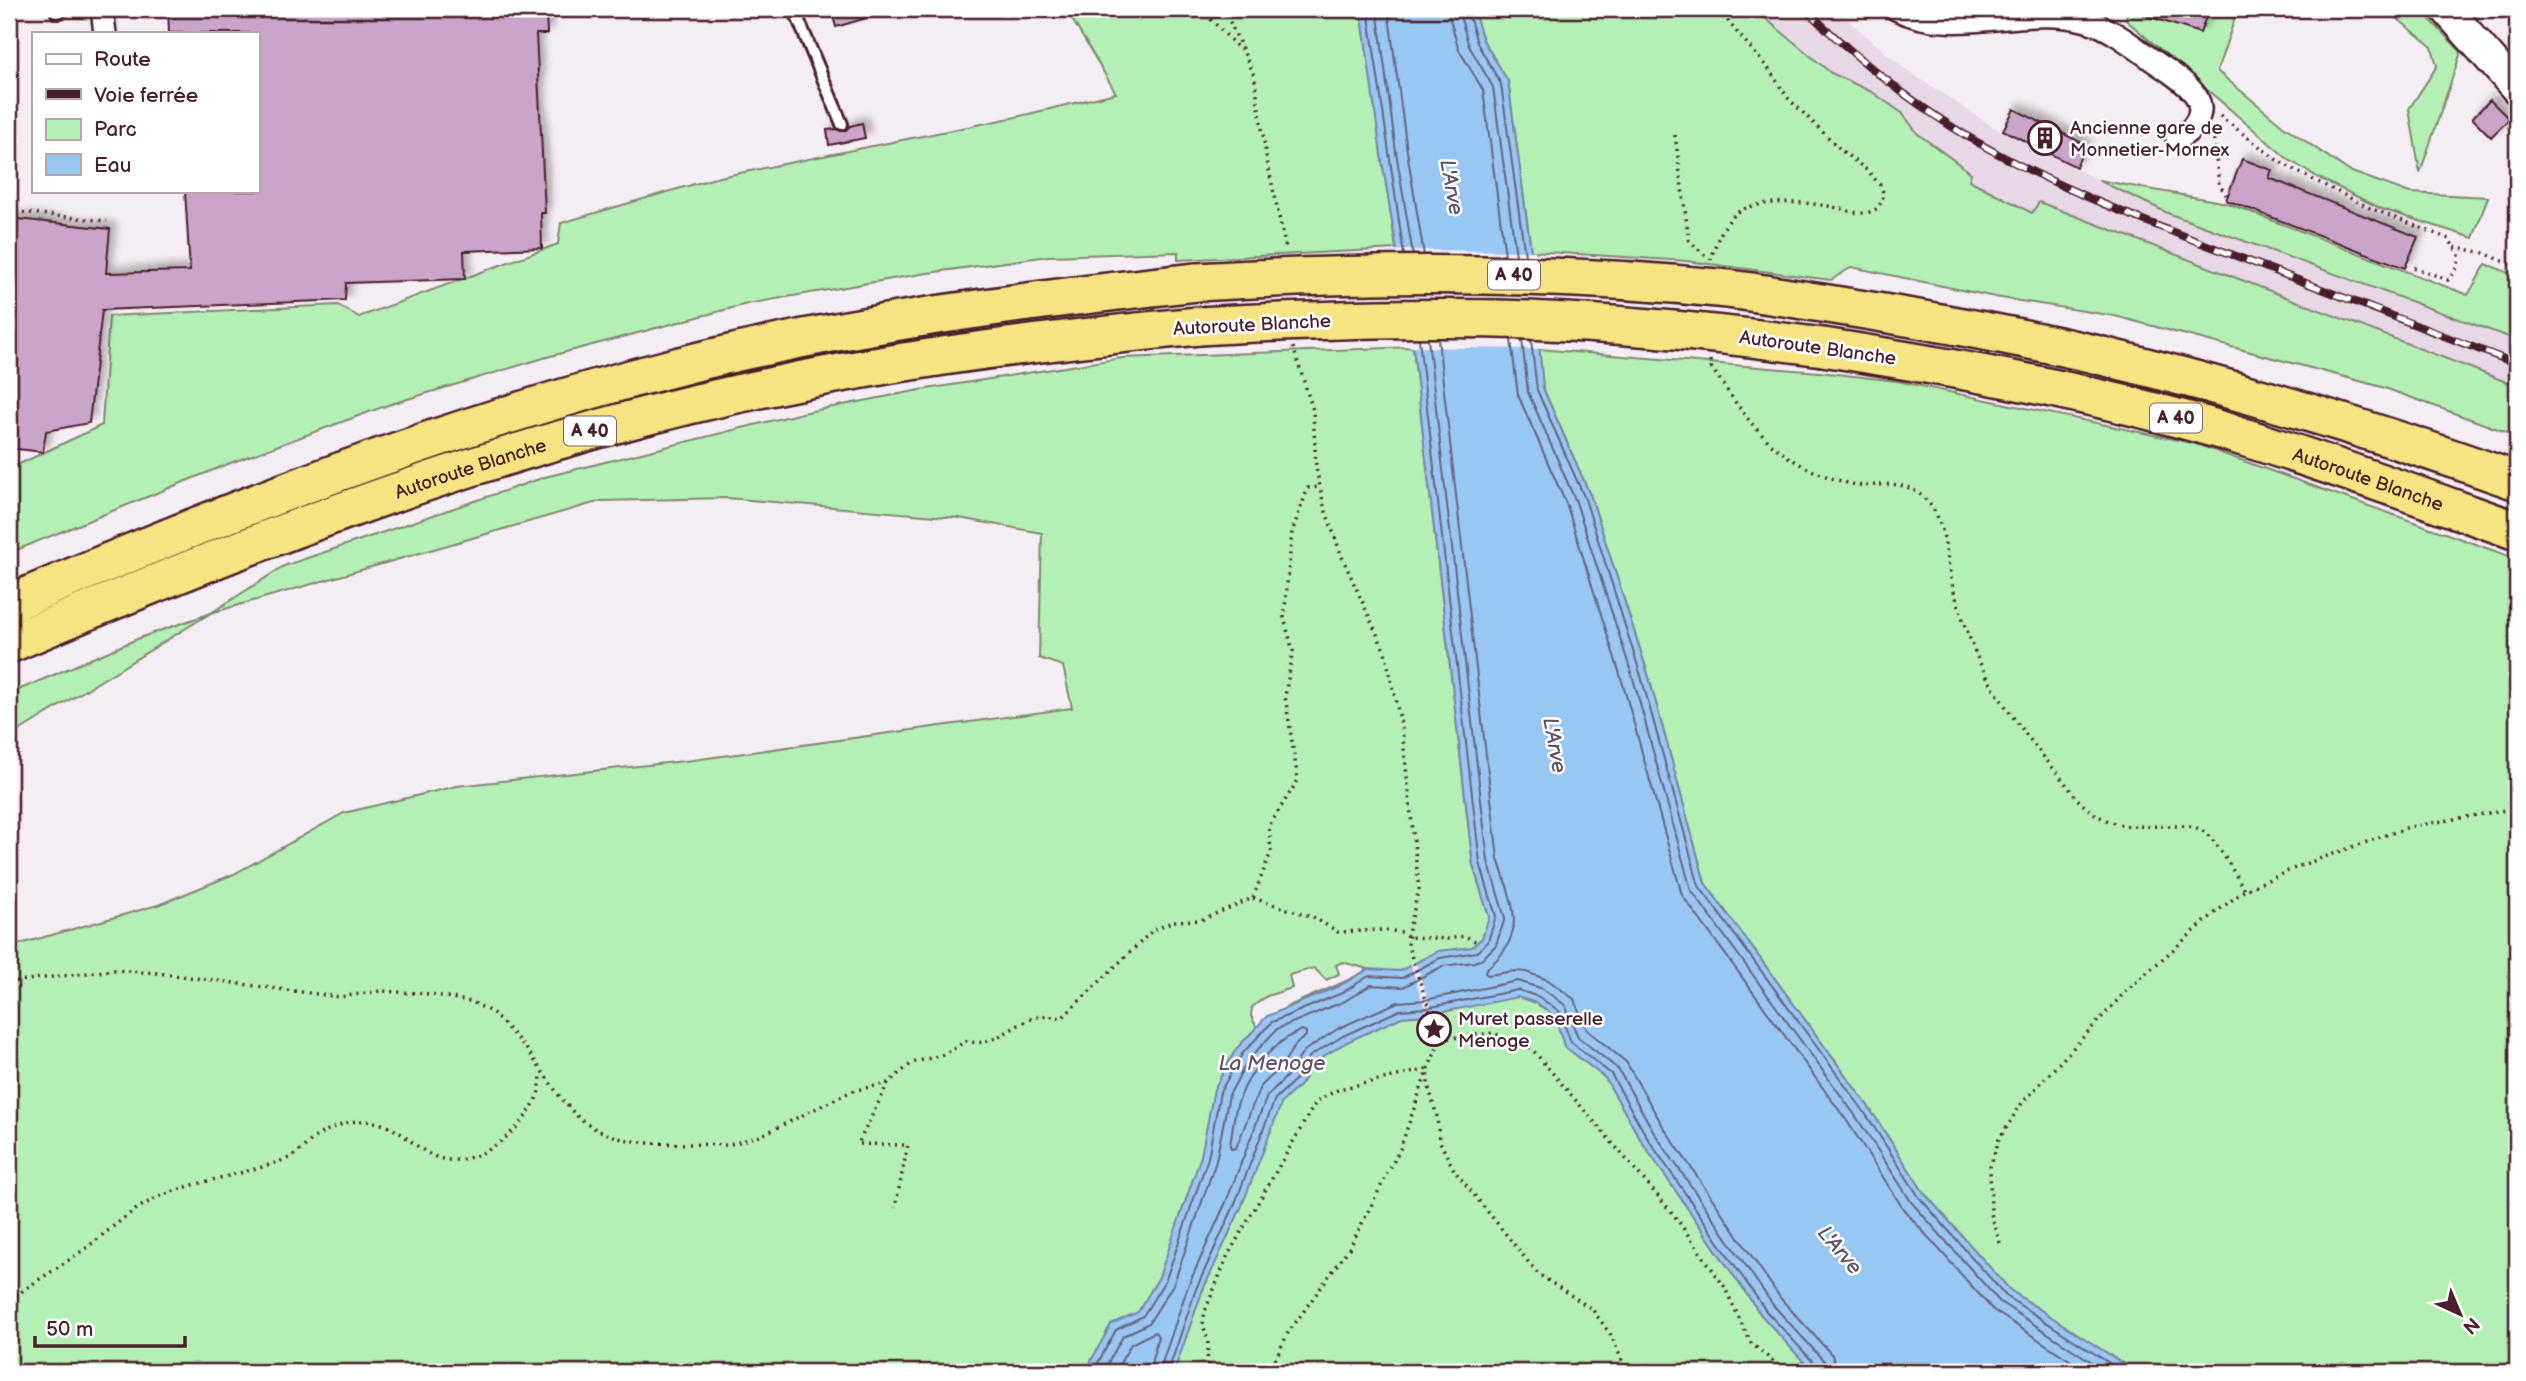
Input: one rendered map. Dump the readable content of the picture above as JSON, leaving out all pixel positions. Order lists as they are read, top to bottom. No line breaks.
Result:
{"streets":{"highway":["A 40","Autoroute Blanche"]},"water":["L'Arve","La Menoge"],"places":{"building":["Ancienne gare de Monnetier-Mornex"],"place":["Muret passerelle Menoge"]},"legend":["Route","Voie ferrée","Parc","Eau"],"scale_bar":"50 m","north":"bottom right"}
